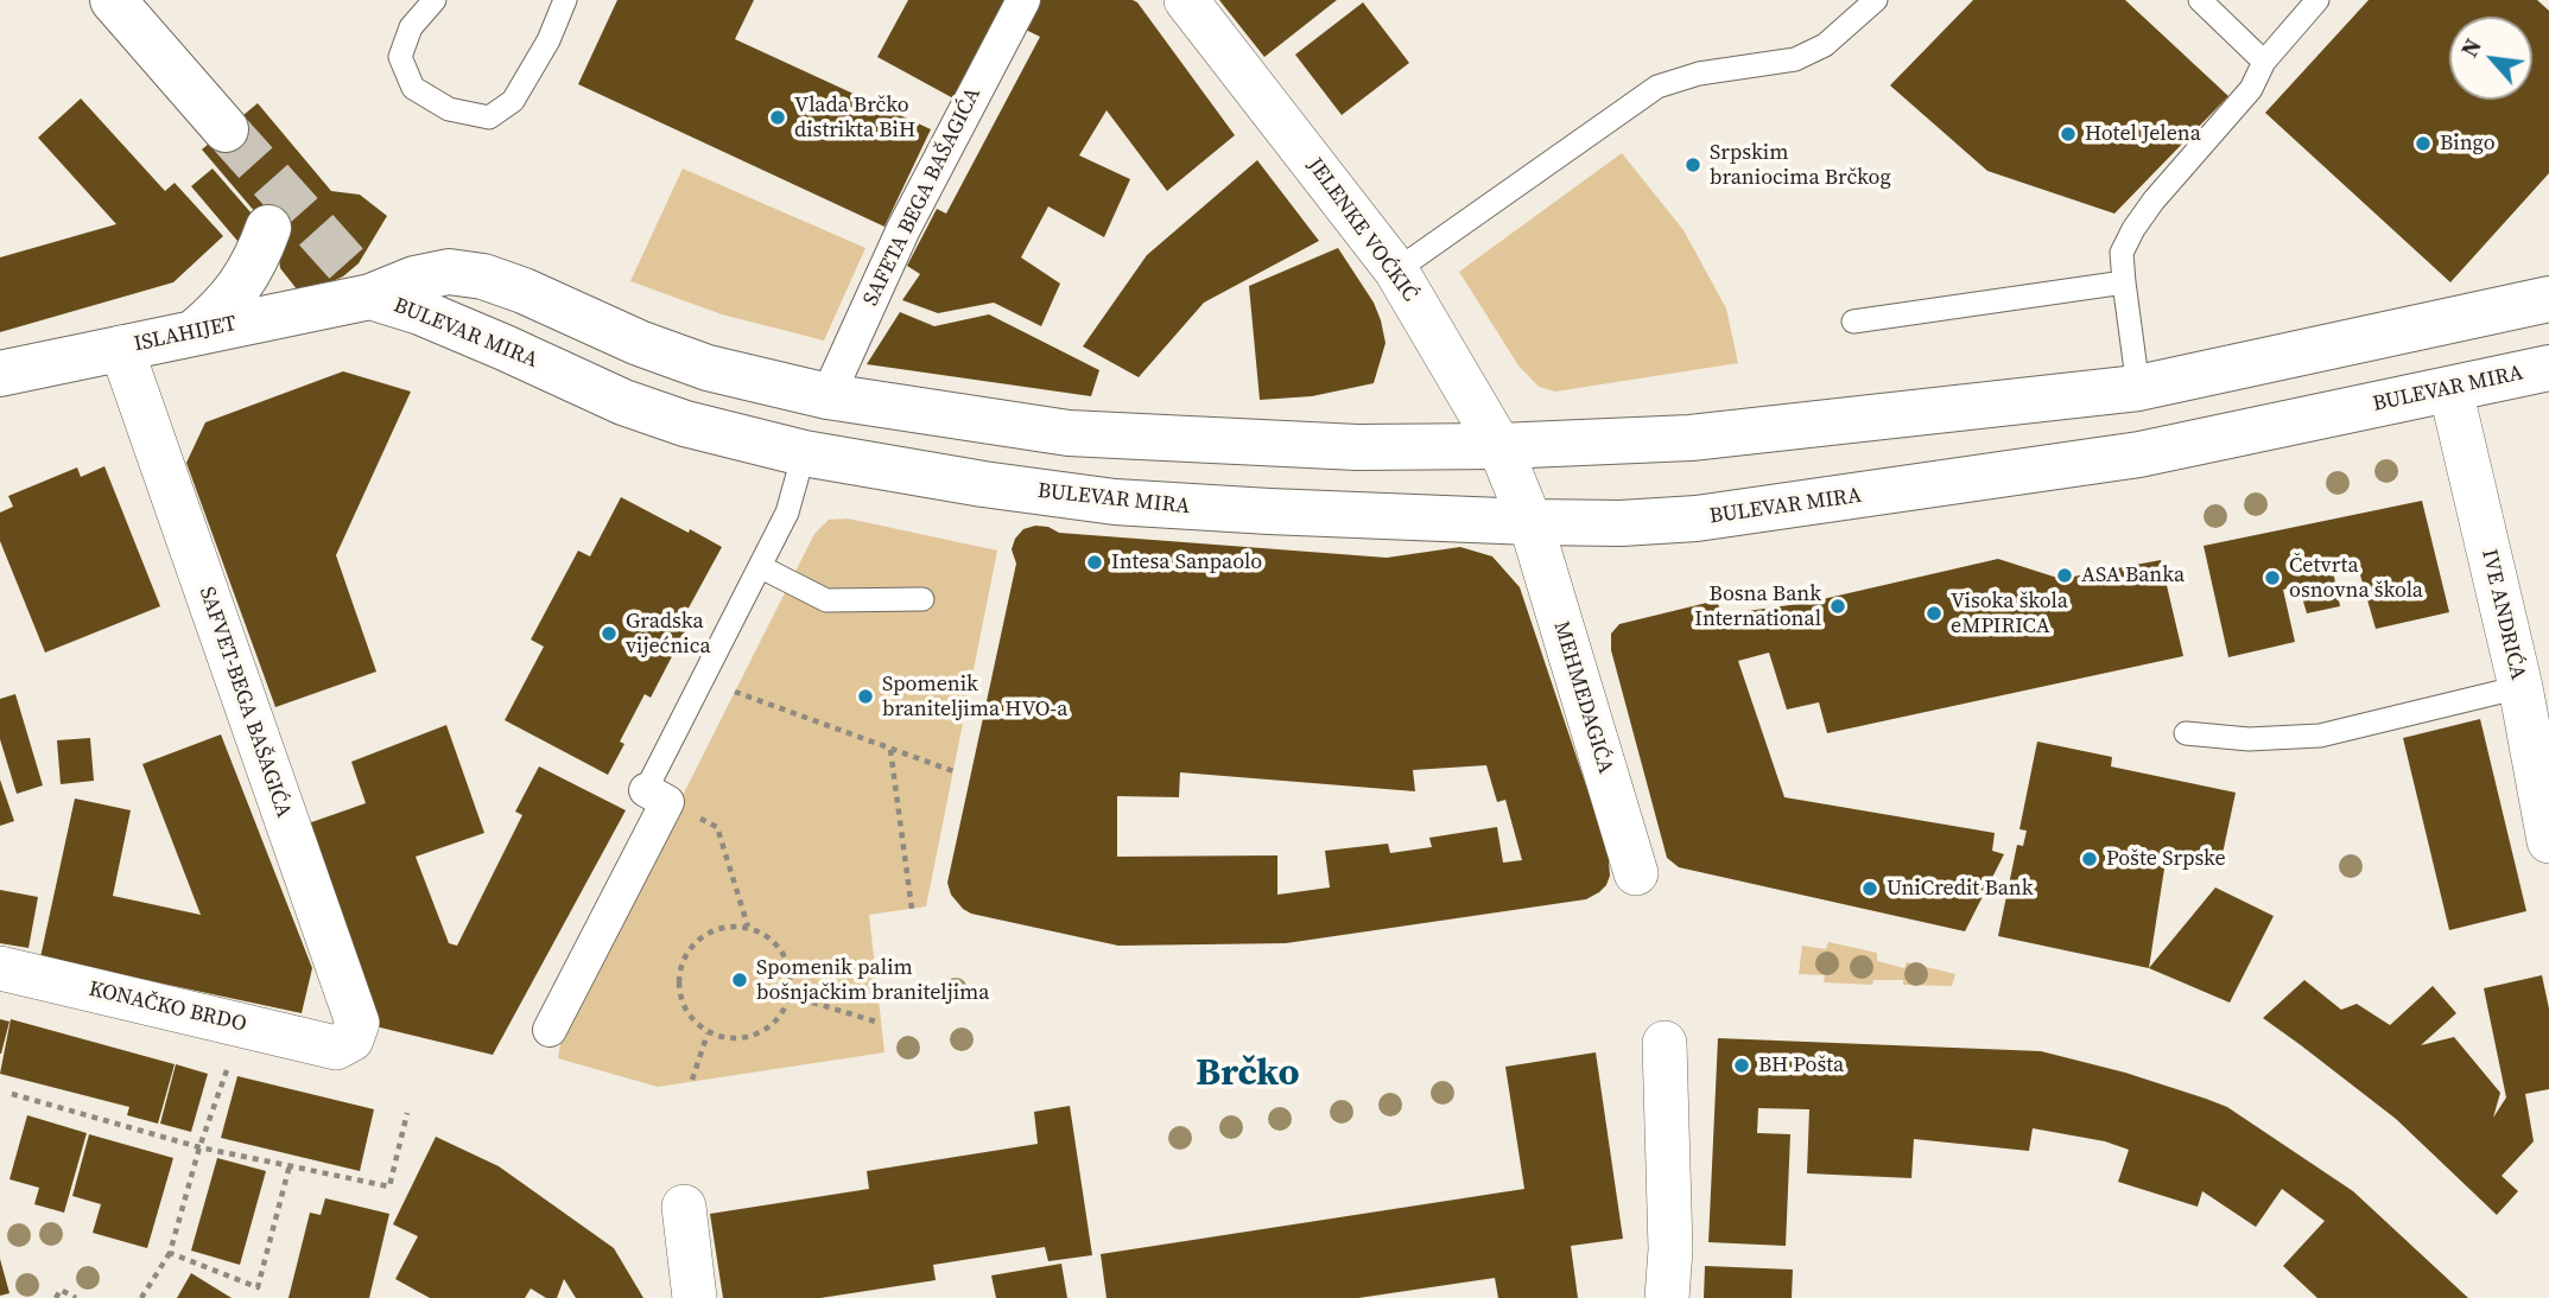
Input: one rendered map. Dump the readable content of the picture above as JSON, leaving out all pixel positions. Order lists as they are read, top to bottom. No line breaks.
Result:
{"streets":{"main road":["BULEVAR MIRA","ISLAHIJET"],"street":["SAFETA BEGA BAŠAGIĆA","JELENKE VOĆKIĆ","IVE ANDRIĆA","MEHMEDAGIĆA","SAFVET-BEGA BAŠAGIĆA","KONAČKO BRDO"]},"crossings":[["SAFETA BEGA BAŠAGIĆA","BULEVAR MIRA"],["JELENKE VOĆKIĆ","BULEVAR MIRA"],["JELENKE VOĆKIĆ","MEHMEDAGIĆA"],["BULEVAR MIRA","ISLAHIJET"],["BULEVAR MIRA","IVE ANDRIĆA"],["BULEVAR MIRA","MEHMEDAGIĆA"],["ISLAHIJET","SAFVET-BEGA BAŠAGIĆA"],["SAFVET-BEGA BAŠAGIĆA","KONAČKO BRDO"]],"districts":["Brčko"],"places":["Vlada Brčko distrikta BiH","Hotel Jelena","Bingo","Srpskim braniocima Brčkog","Intesa Sanpaolo","ASA Banka","Četvrta osnovna škola","Bosna Bank International","Visoka škola eMPIRICA","Gradska vijećnica","Spomenik braniteljima HVO-a","Pošte Srpske","UniCredit Bank","Spomenik palim bošnjačkim braniteljima","BH Pošta"],"north":"top left"}
